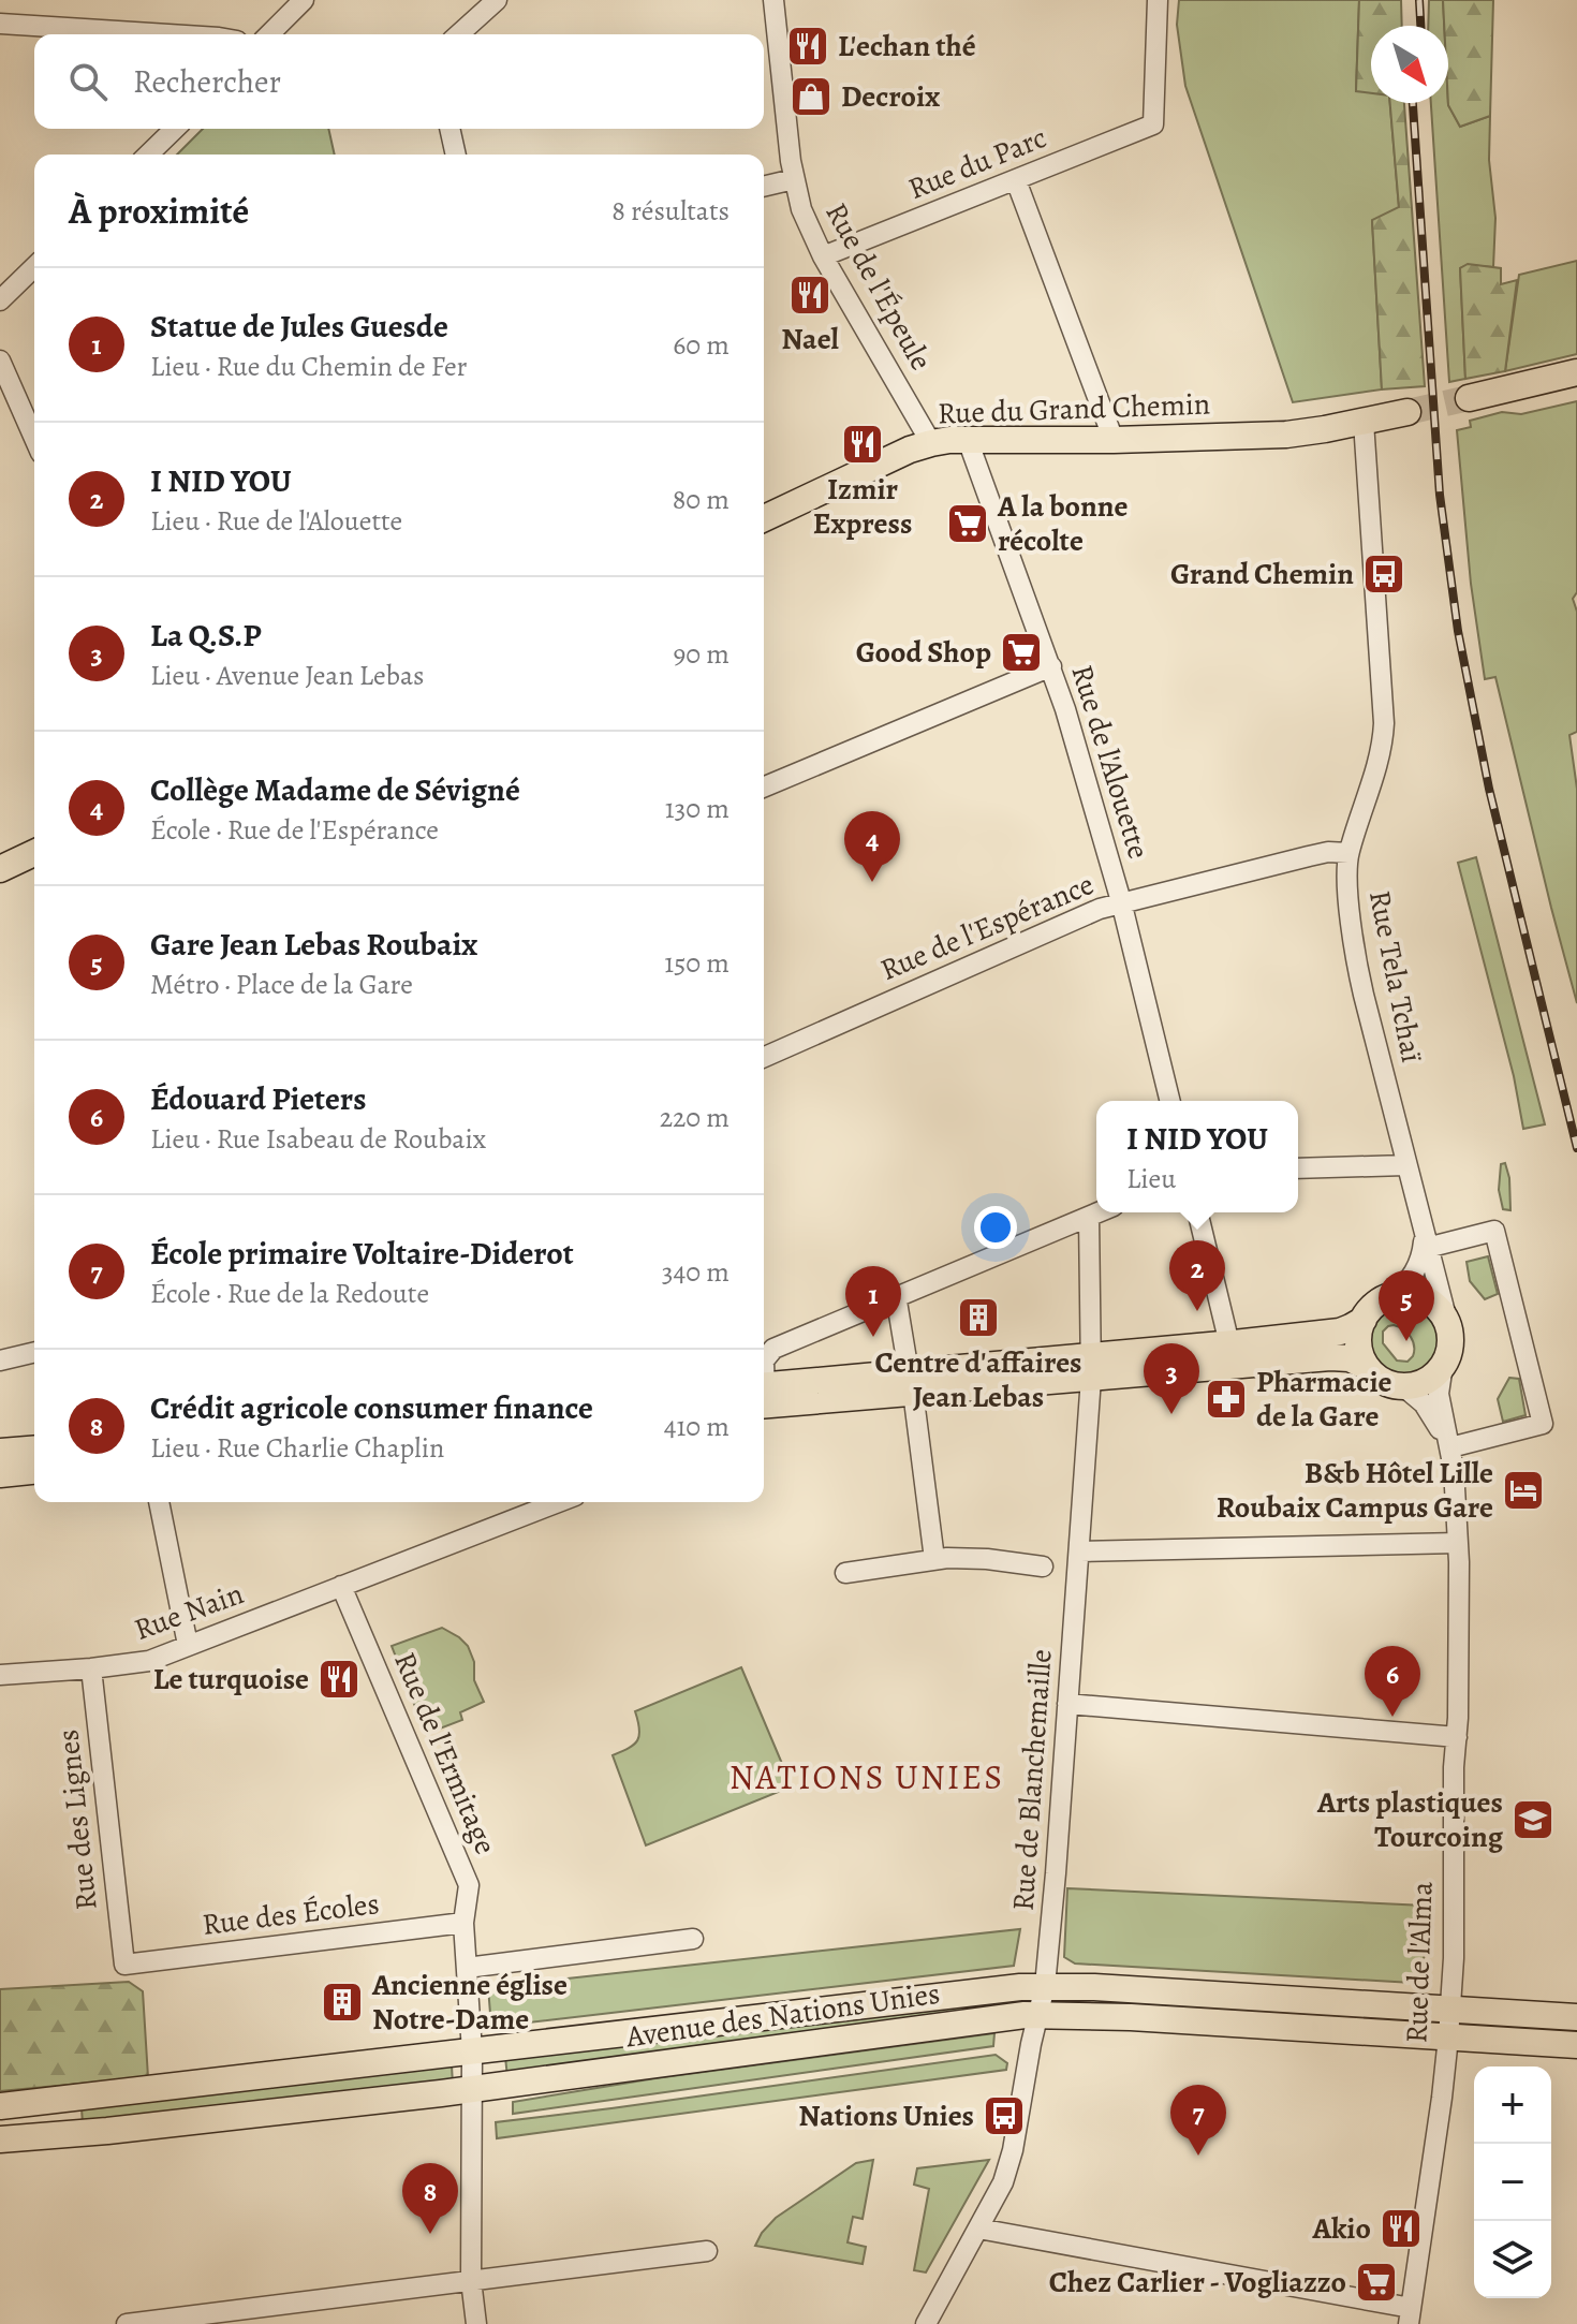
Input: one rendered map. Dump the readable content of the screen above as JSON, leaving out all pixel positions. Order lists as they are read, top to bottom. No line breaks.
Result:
{"streets":{"main road":["Rue du Grand Chemin","Avenue des Nations Unies"],"street":["Rue du Parc","Rue de l'Épeule","Rue de l'Alouette","Rue de l'Espérance","Rue Tela Tchaï","Rue Nain","Rue de l'Ermitage","Rue de Blanchemaille","Rue des Lignes","Rue des Écoles","Rue de l'Alma"]},"crossings":[["Rue du Parc","Rue de l'Épeule"],["Rue de l'Épeule","Rue du Grand Chemin"],["Rue du Grand Chemin","Rue de l'Alouette"],["Rue du Grand Chemin","Rue Tela Tchaï"],["Rue de l'Alouette","Rue de l'Espérance"],["Rue de l'Espérance","Rue Tela Tchaï"],["Rue Tela Tchaï","Rue de l'Alma"],["Rue Nain","Rue de l'Ermitage"],["Rue Nain","Rue des Lignes"],["Rue de l'Ermitage","Rue des Écoles"],["Rue de l'Ermitage","Avenue des Nations Unies"],["Rue de Blanchemaille","Avenue des Nations Unies"],["Rue des Lignes","Rue des Écoles"],["Rue de l'Alma","Avenue des Nations Unies"]],"districts":["NATIONS UNIES"],"places":{"restaurant":["L'echan thé","Nael","Izmir Express","Le turquoise","Akio"],"shop":["Decroix"],"supermarket":["A la bonne récolte","Good Shop","Chez Carlier - Vogliazzo"],"bus stop":["Grand Chemin","Nations Unies"],"building":["Centre d'affaires Jean Lebas","Ancienne église Notre-Dame"],"pharmacy":["Pharmacie de la Gare"],"hotel":["B&b Hôtel Lille Roubaix Campus Gare"],"school or university":["Arts plastiques Tourcoing"]},"north":"bottom right","page":{"search":"Rechercher","heading":["À proximité","8 résultats"],"list":[{"mark":"1","name":"Statue de Jules Guesde","note":"Lieu · Rue du Chemin de Fer","value":"60 m"},{"mark":"2","name":"I NID YOU","note":"Lieu · Rue de l'Alouette","value":"80 m"},{"mark":"3","name":"La Q.S.P","note":"Lieu · Avenue Jean Lebas","value":"90 m"},{"mark":"4","name":"Collège Madame de Sévigné","note":"École · Rue de l'Espérance","value":"130 m"},{"mark":"5","name":"Gare Jean Lebas Roubaix","note":"Métro · Place de la Gare","value":"150 m"},{"mark":"6","name":"Édouard Pieters","note":"Lieu · Rue Isabeau de Roubaix","value":"220 m"},{"mark":"7","name":"École primaire Voltaire-Diderot","note":"École · Rue de la Redoute","value":"340 m"},{"mark":"8","name":"Crédit agricole consumer finance","note":"Lieu · Rue Charlie Chaplin","value":"410 m"}],"pins":["4","2","1","5","3","6","7","8"],"popup":["I NID YOU","Lieu"],"map_buttons":["+","−"]}}
